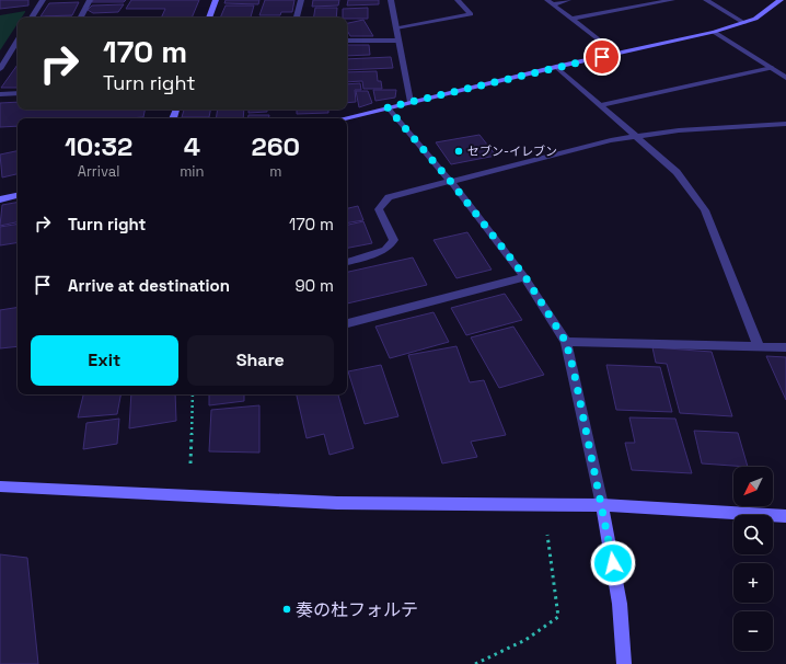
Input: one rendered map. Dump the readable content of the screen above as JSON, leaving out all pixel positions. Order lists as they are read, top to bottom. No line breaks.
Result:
{"places":["セブン-イレブン","奏の杜フォルテ"],"north":"bottom left","page":{"turn":["170 m","Turn right"],"eta":["10:32","Arrival","4","min","260","m"],"list":[{"name":"Turn right","value":"170 m"},{"name":"Arrive at destination","value":"90 m"}],"buttons":["Exit","Share"],"map_buttons":["+","−"]}}
